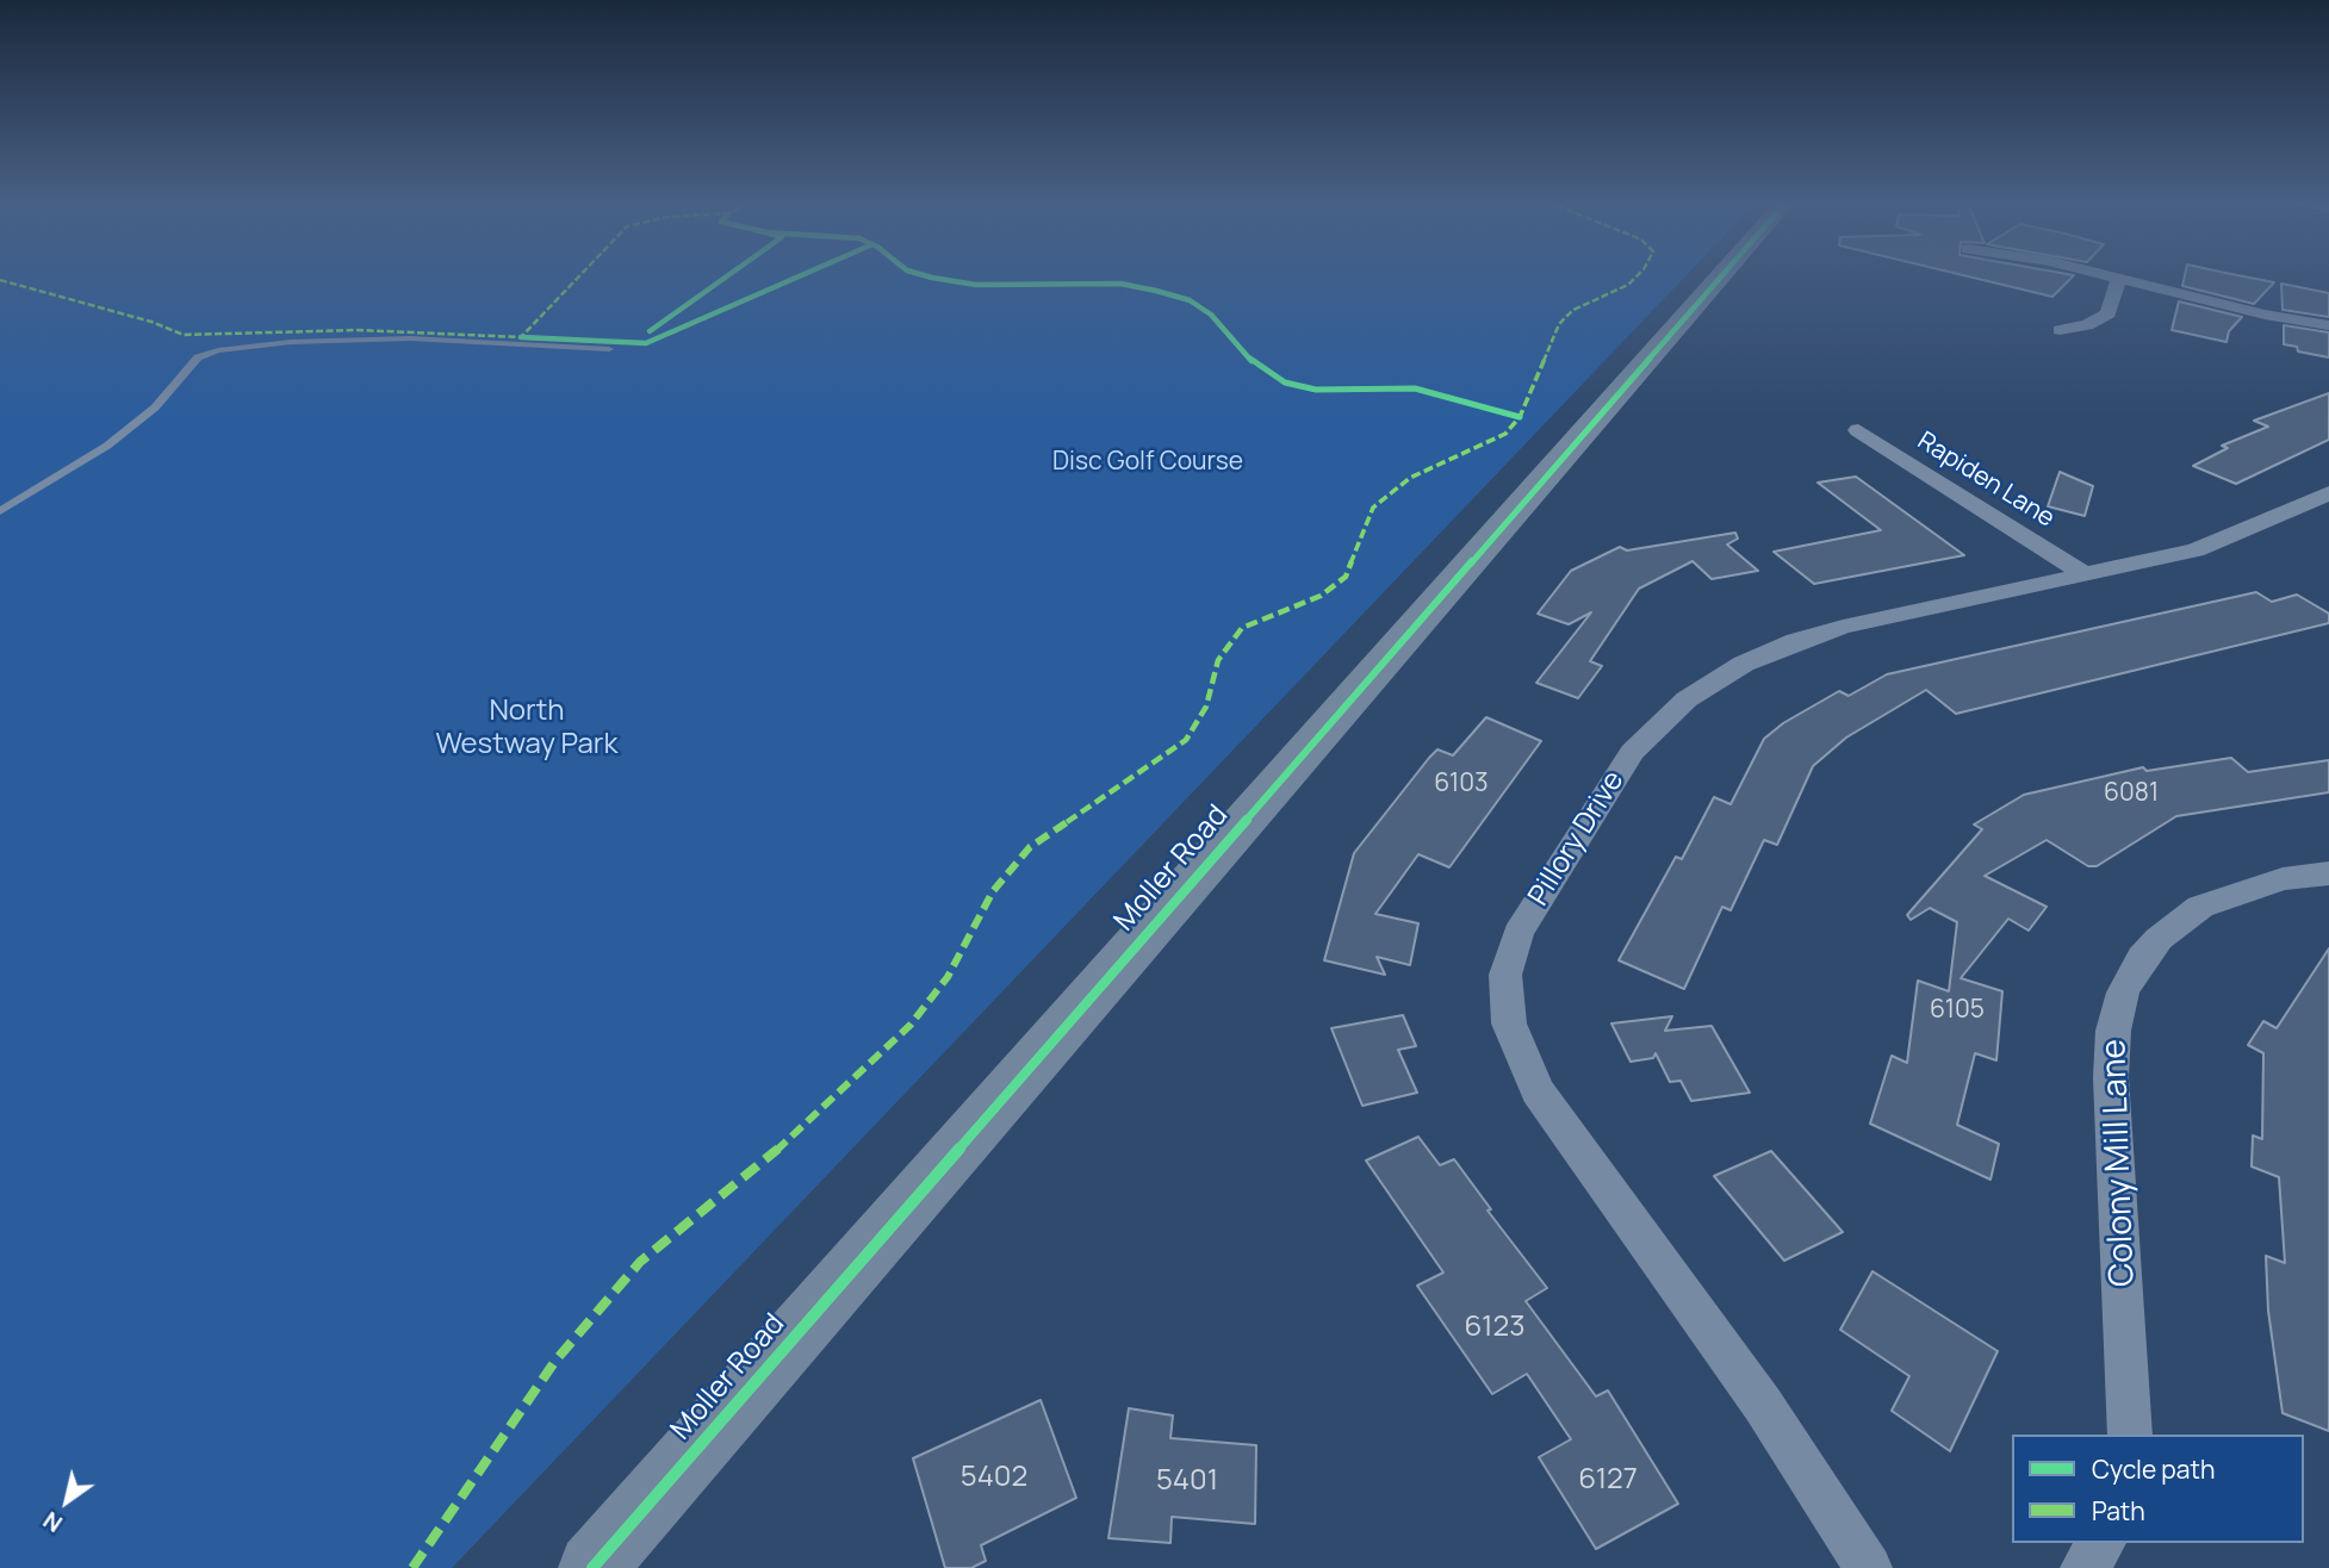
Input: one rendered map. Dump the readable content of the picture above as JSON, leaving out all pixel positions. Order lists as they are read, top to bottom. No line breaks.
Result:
{"streets":{"street":["Rapiden Lane","Pillory Drive","Moller Road","Colony Mill Lane"]},"crossings":[["Rapiden Lane","Pillory Drive"]],"parks":["Disc Golf Course","North Westway Park"],"house_numbers":["6103","6081","6105","6123","5402","6127","5401"],"legend":["Cycle path","Path"],"north":"bottom left"}
